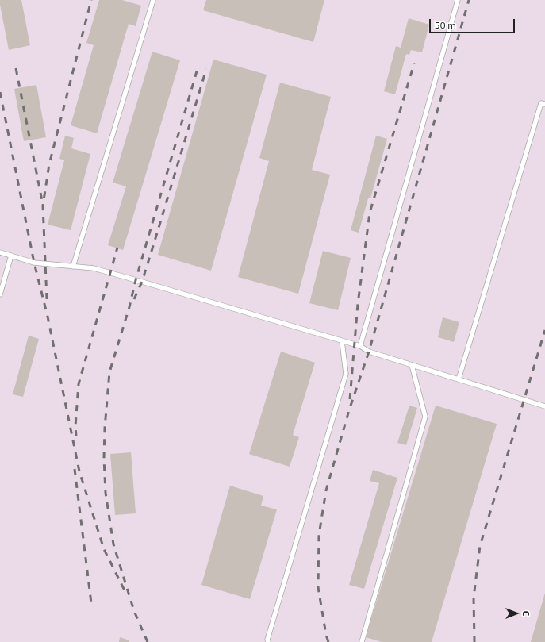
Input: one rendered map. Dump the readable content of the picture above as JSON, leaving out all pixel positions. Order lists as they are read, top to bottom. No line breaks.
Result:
{"scale_bar":"50 m","north":"right"}
